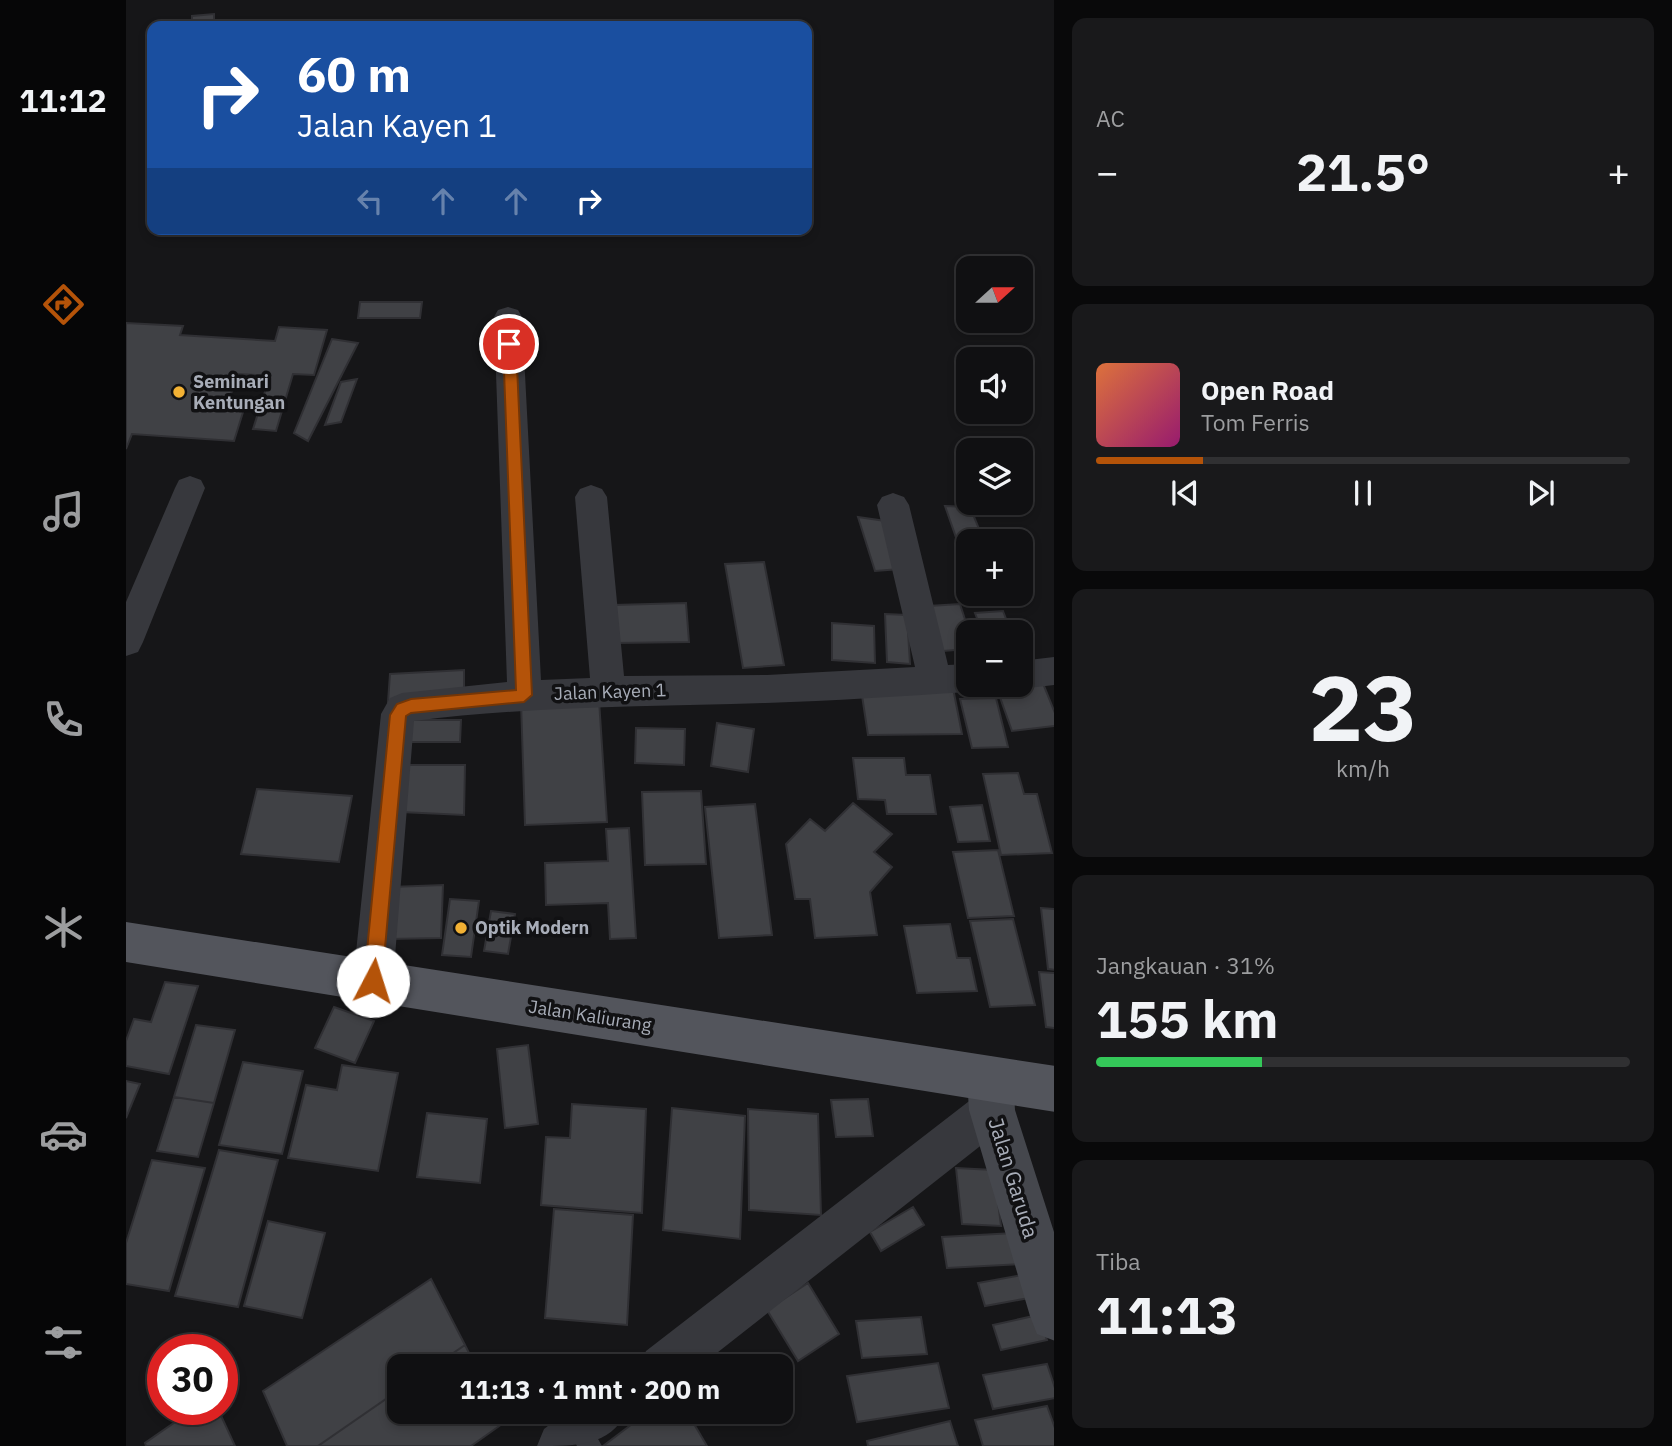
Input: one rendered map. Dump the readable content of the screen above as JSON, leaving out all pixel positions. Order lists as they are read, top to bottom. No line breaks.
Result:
{"streets":{"main road":["Jalan Kaliurang","Jalan Garuda"],"street":["Jalan Kayen 1"]},"crossings":[["Jalan Kayen 1","Jalan Kaliurang"],["Jalan Kaliurang","Jalan Garuda"]],"places":["Seminari Kentungan","Optik Modern"],"north":"right","page":{"tabs":"11:12","tile":["AC",["23","km/h"],["Jangkauan · 31%","155 km"],["Tiba","11:13"]],"turn":["60 m","Jalan Kayen 1"],"heat":["−","21.5°","+"],"map_buttons":["+","−"],"song":["Open Road","Tom Ferris"],"limit":"30","trip":"11:13 · 1 mnt · 200 m"}}
